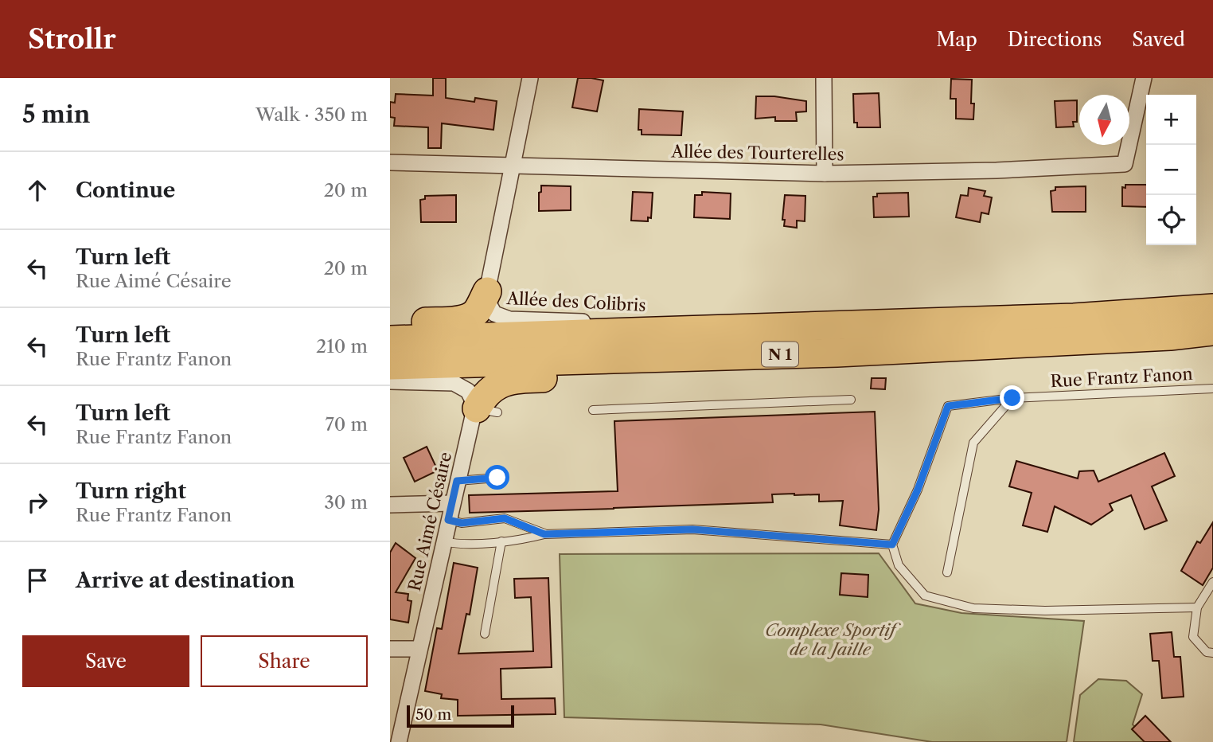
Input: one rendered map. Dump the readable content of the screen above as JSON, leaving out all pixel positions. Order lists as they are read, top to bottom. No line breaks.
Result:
{"streets":{"highway":["N 1"],"street":["Allée des Tourterelles","Allée des Colibris","Rue Aimé Césaire"],"lane":["Rue Frantz Fanon"]},"crossings":[["Allée des Tourterelles","Allée des Colibris"],["Allée des Colibris","N 1"]],"parks":["Complexe Sportif de la Jaille"],"scale_bar":"50 m","north":"bottom","page":{"header":"Strollr","nav":["Map","Directions","Saved"],"heading":["5 min","Walk · 350 m"],"map_buttons":["+","−"],"list":[["Continue","20 m"],["Turn left","Rue Aimé Césaire","20 m"],["Turn left","Rue Frantz Fanon","210 m"],["Turn left","Rue Frantz Fanon","70 m"],["Turn right","Rue Frantz Fanon","30 m"],"Arrive at destination"],"buttons":["Save","Share"],"scale":"50 m"}}
